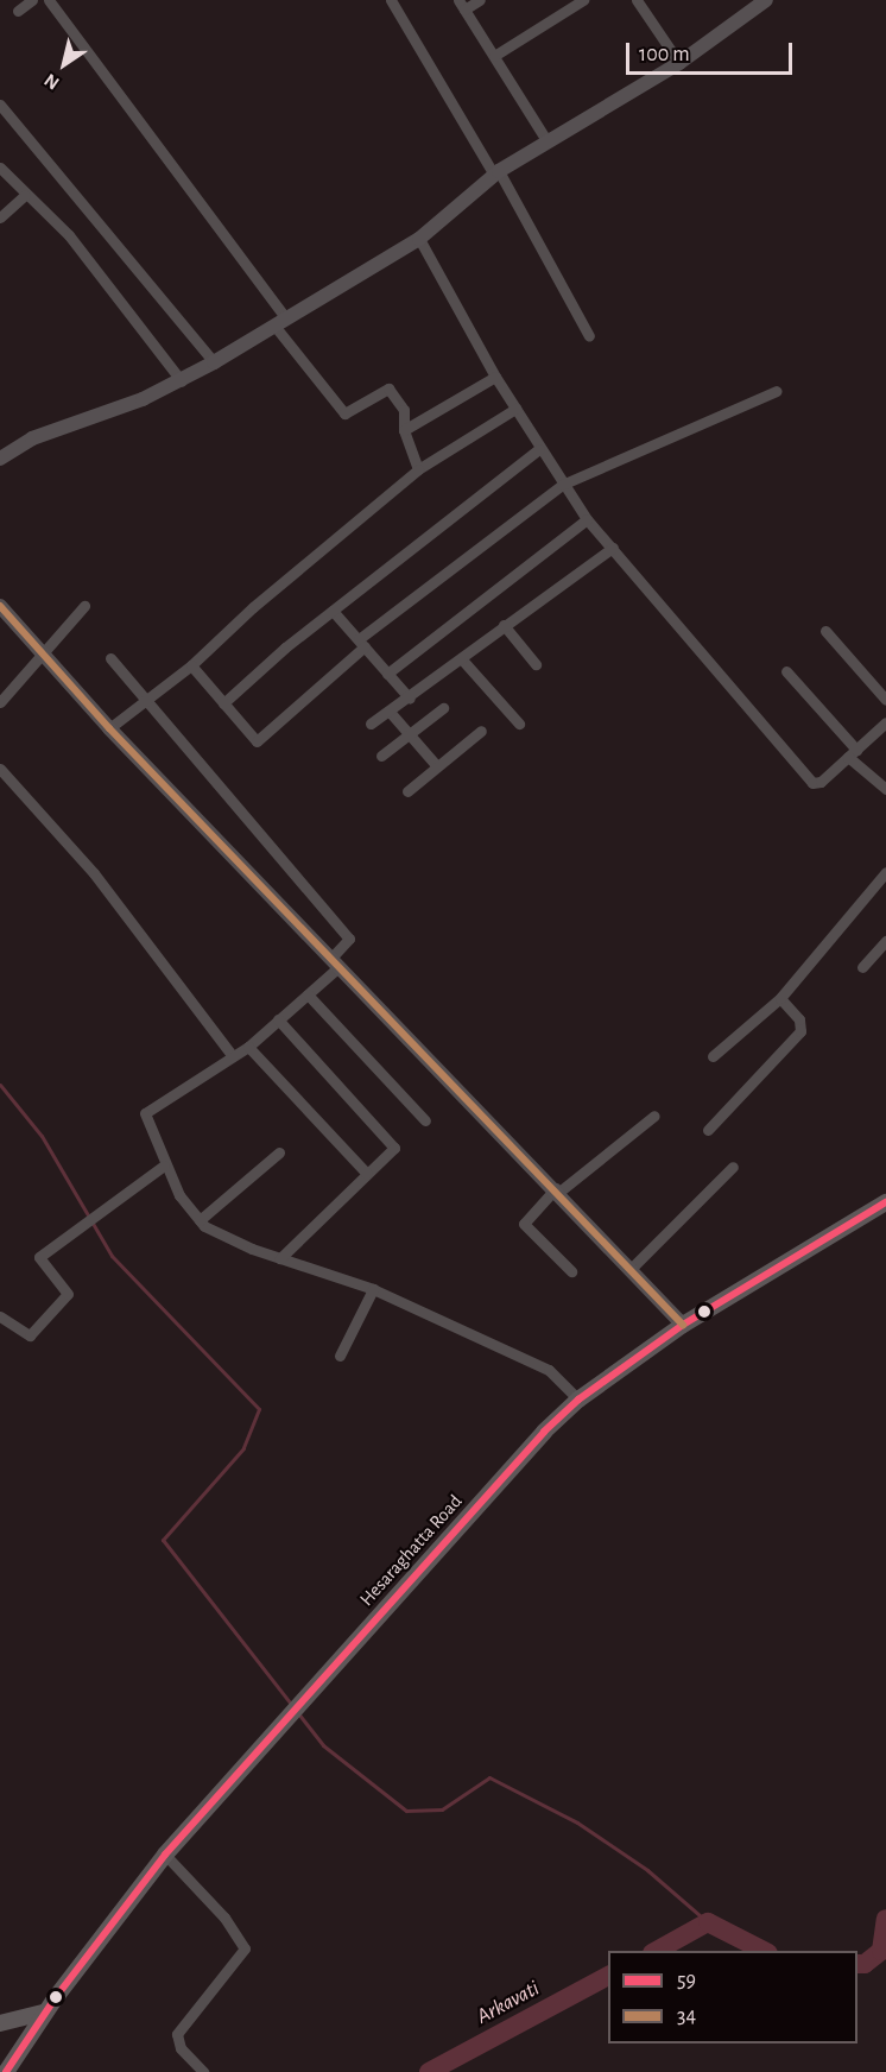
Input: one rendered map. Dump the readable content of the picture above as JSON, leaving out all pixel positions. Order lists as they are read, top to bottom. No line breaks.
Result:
{"streets":{"main road":["Hesaraghatta Road"]},"water":["Arkavati"],"lines":["transit line 34","transit line 59"],"legend":["59","34"],"scale_bar":"100 m","north":"bottom left"}
